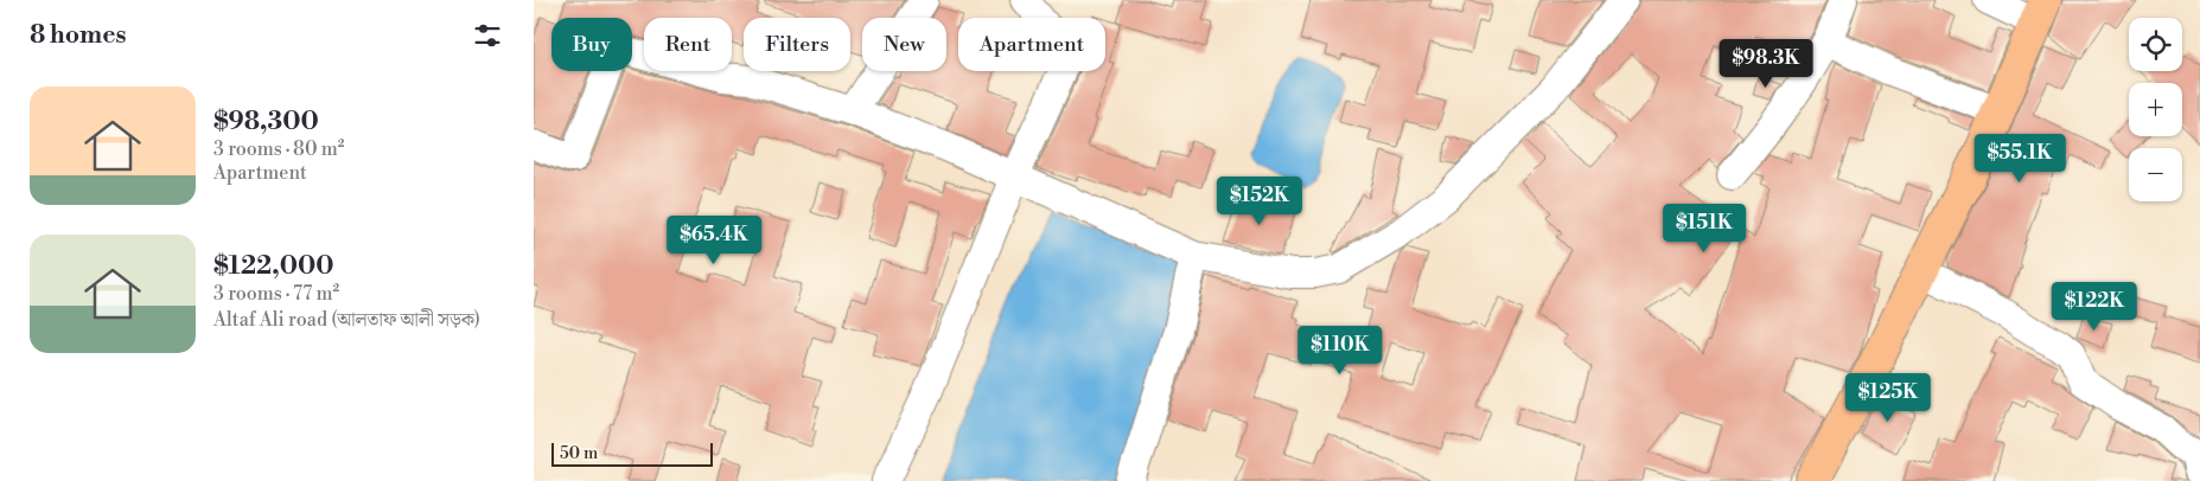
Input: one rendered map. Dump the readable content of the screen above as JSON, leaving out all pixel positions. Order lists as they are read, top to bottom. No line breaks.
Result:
{"scale_bar":"50 m","page":{"heading":"8 homes","map_buttons":["+","−"],"chip":["Buy","Rent","Filters","New","Apartment"],"price":["$98.3K","$55.1K","$152K","$151K","$65.4K","$122K","$110K","$125K"],"list":[{"name":"$98,300","note":"3 rooms · 80 m² · Apartment"},{"name":"$122,000","note":"3 rooms · 77 m² · Altaf Ali road (আলতাফ আলী সড়ক)"}],"scale":"50 m"}}
